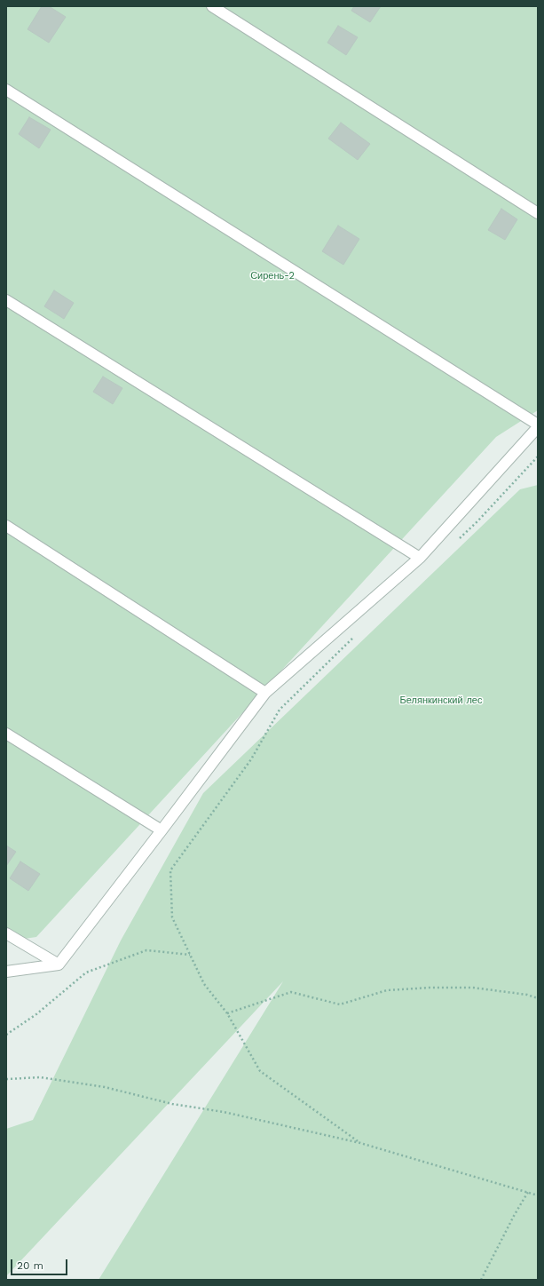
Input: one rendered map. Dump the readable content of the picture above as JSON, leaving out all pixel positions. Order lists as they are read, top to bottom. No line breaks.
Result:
{"parks":["Сирень-2","Белянкинский лес"],"scale_bar":"20 m"}
